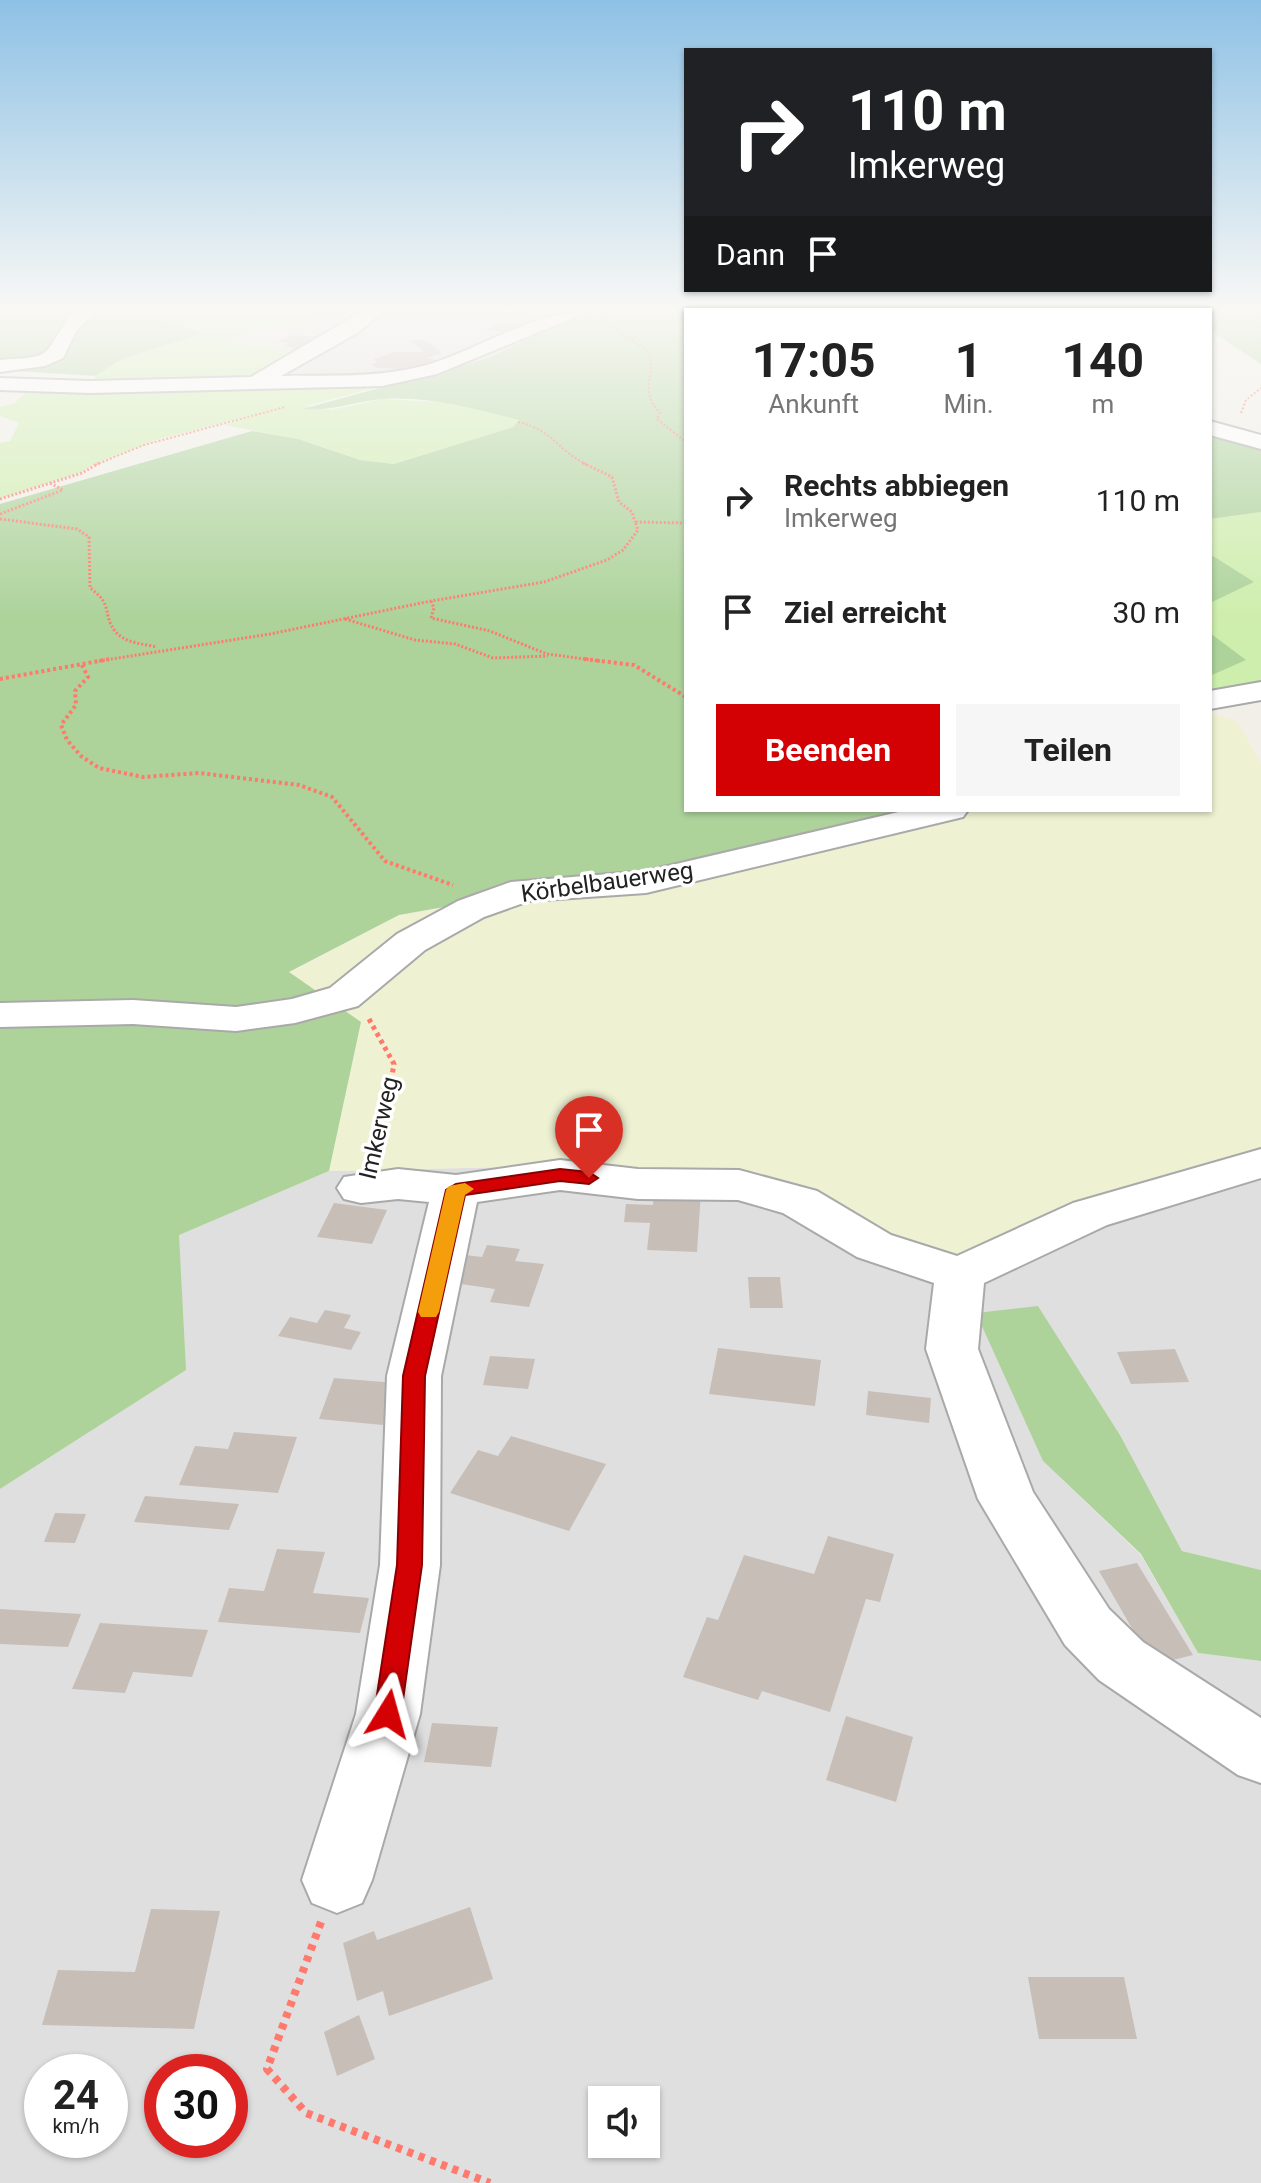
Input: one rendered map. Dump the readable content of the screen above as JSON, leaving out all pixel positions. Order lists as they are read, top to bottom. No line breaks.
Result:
{"streets":{"street":["Körbelbauerweg","Imkerweg"]},"crossings":[["Körbelbauerweg","Imkerweg"]],"page":{"turn":["110 m","Imkerweg"],"then":"Dann","eta":["17:05","Ankunft","1","Min.","140","m"],"list":[{"name":"Rechts abbiegen","note":"Imkerweg","value":"110 m"},{"name":"Ziel erreicht","value":"30 m"}],"buttons":["Beenden","Teilen"],"speed":"24 km/h","limit":"30"}}
